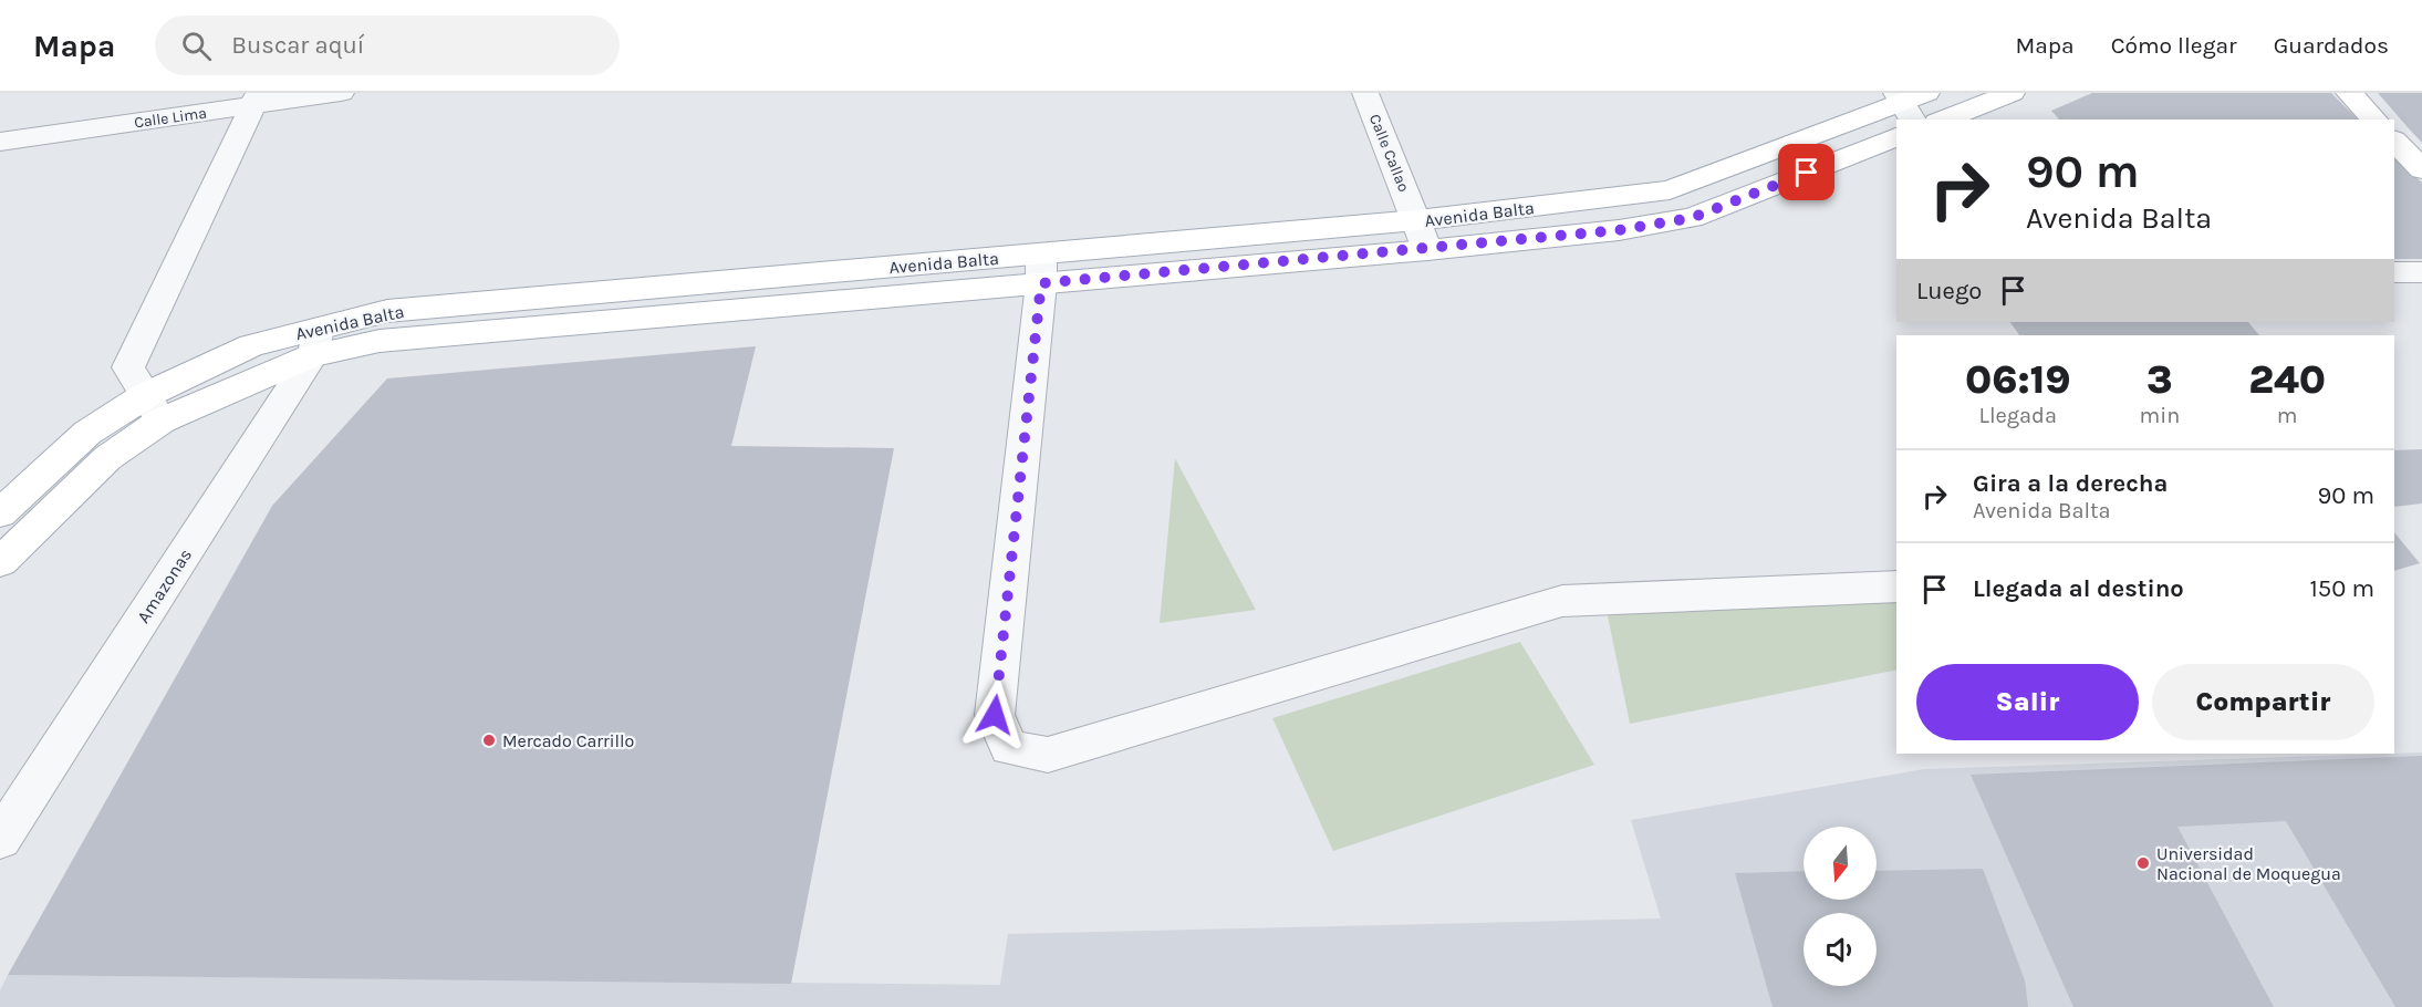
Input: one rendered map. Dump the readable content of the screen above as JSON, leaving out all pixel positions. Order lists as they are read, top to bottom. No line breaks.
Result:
{"streets":{"main road":["Avenida Balta"],"street":["Calle Lima","Calle Callao","Amazonas"]},"crossings":[["Calle Callao","Avenida Balta"],["Avenida Balta","Amazonas"]],"places":["Mercado Carrillo","Universidad Nacional de Moquegua"],"north":"bottom","page":{"header":"Mapa","search":"Buscar aquí","nav":["Mapa","Cómo llegar","Guardados"],"turn":["90 m","Avenida Balta"],"then":"Luego","eta":["06:19","Llegada","3","min","240","m"],"list":[{"name":"Gira a la derecha","note":"Avenida Balta","value":"90 m"},{"name":"Llegada al destino","value":"150 m"}],"buttons":["Salir","Compartir"]}}
